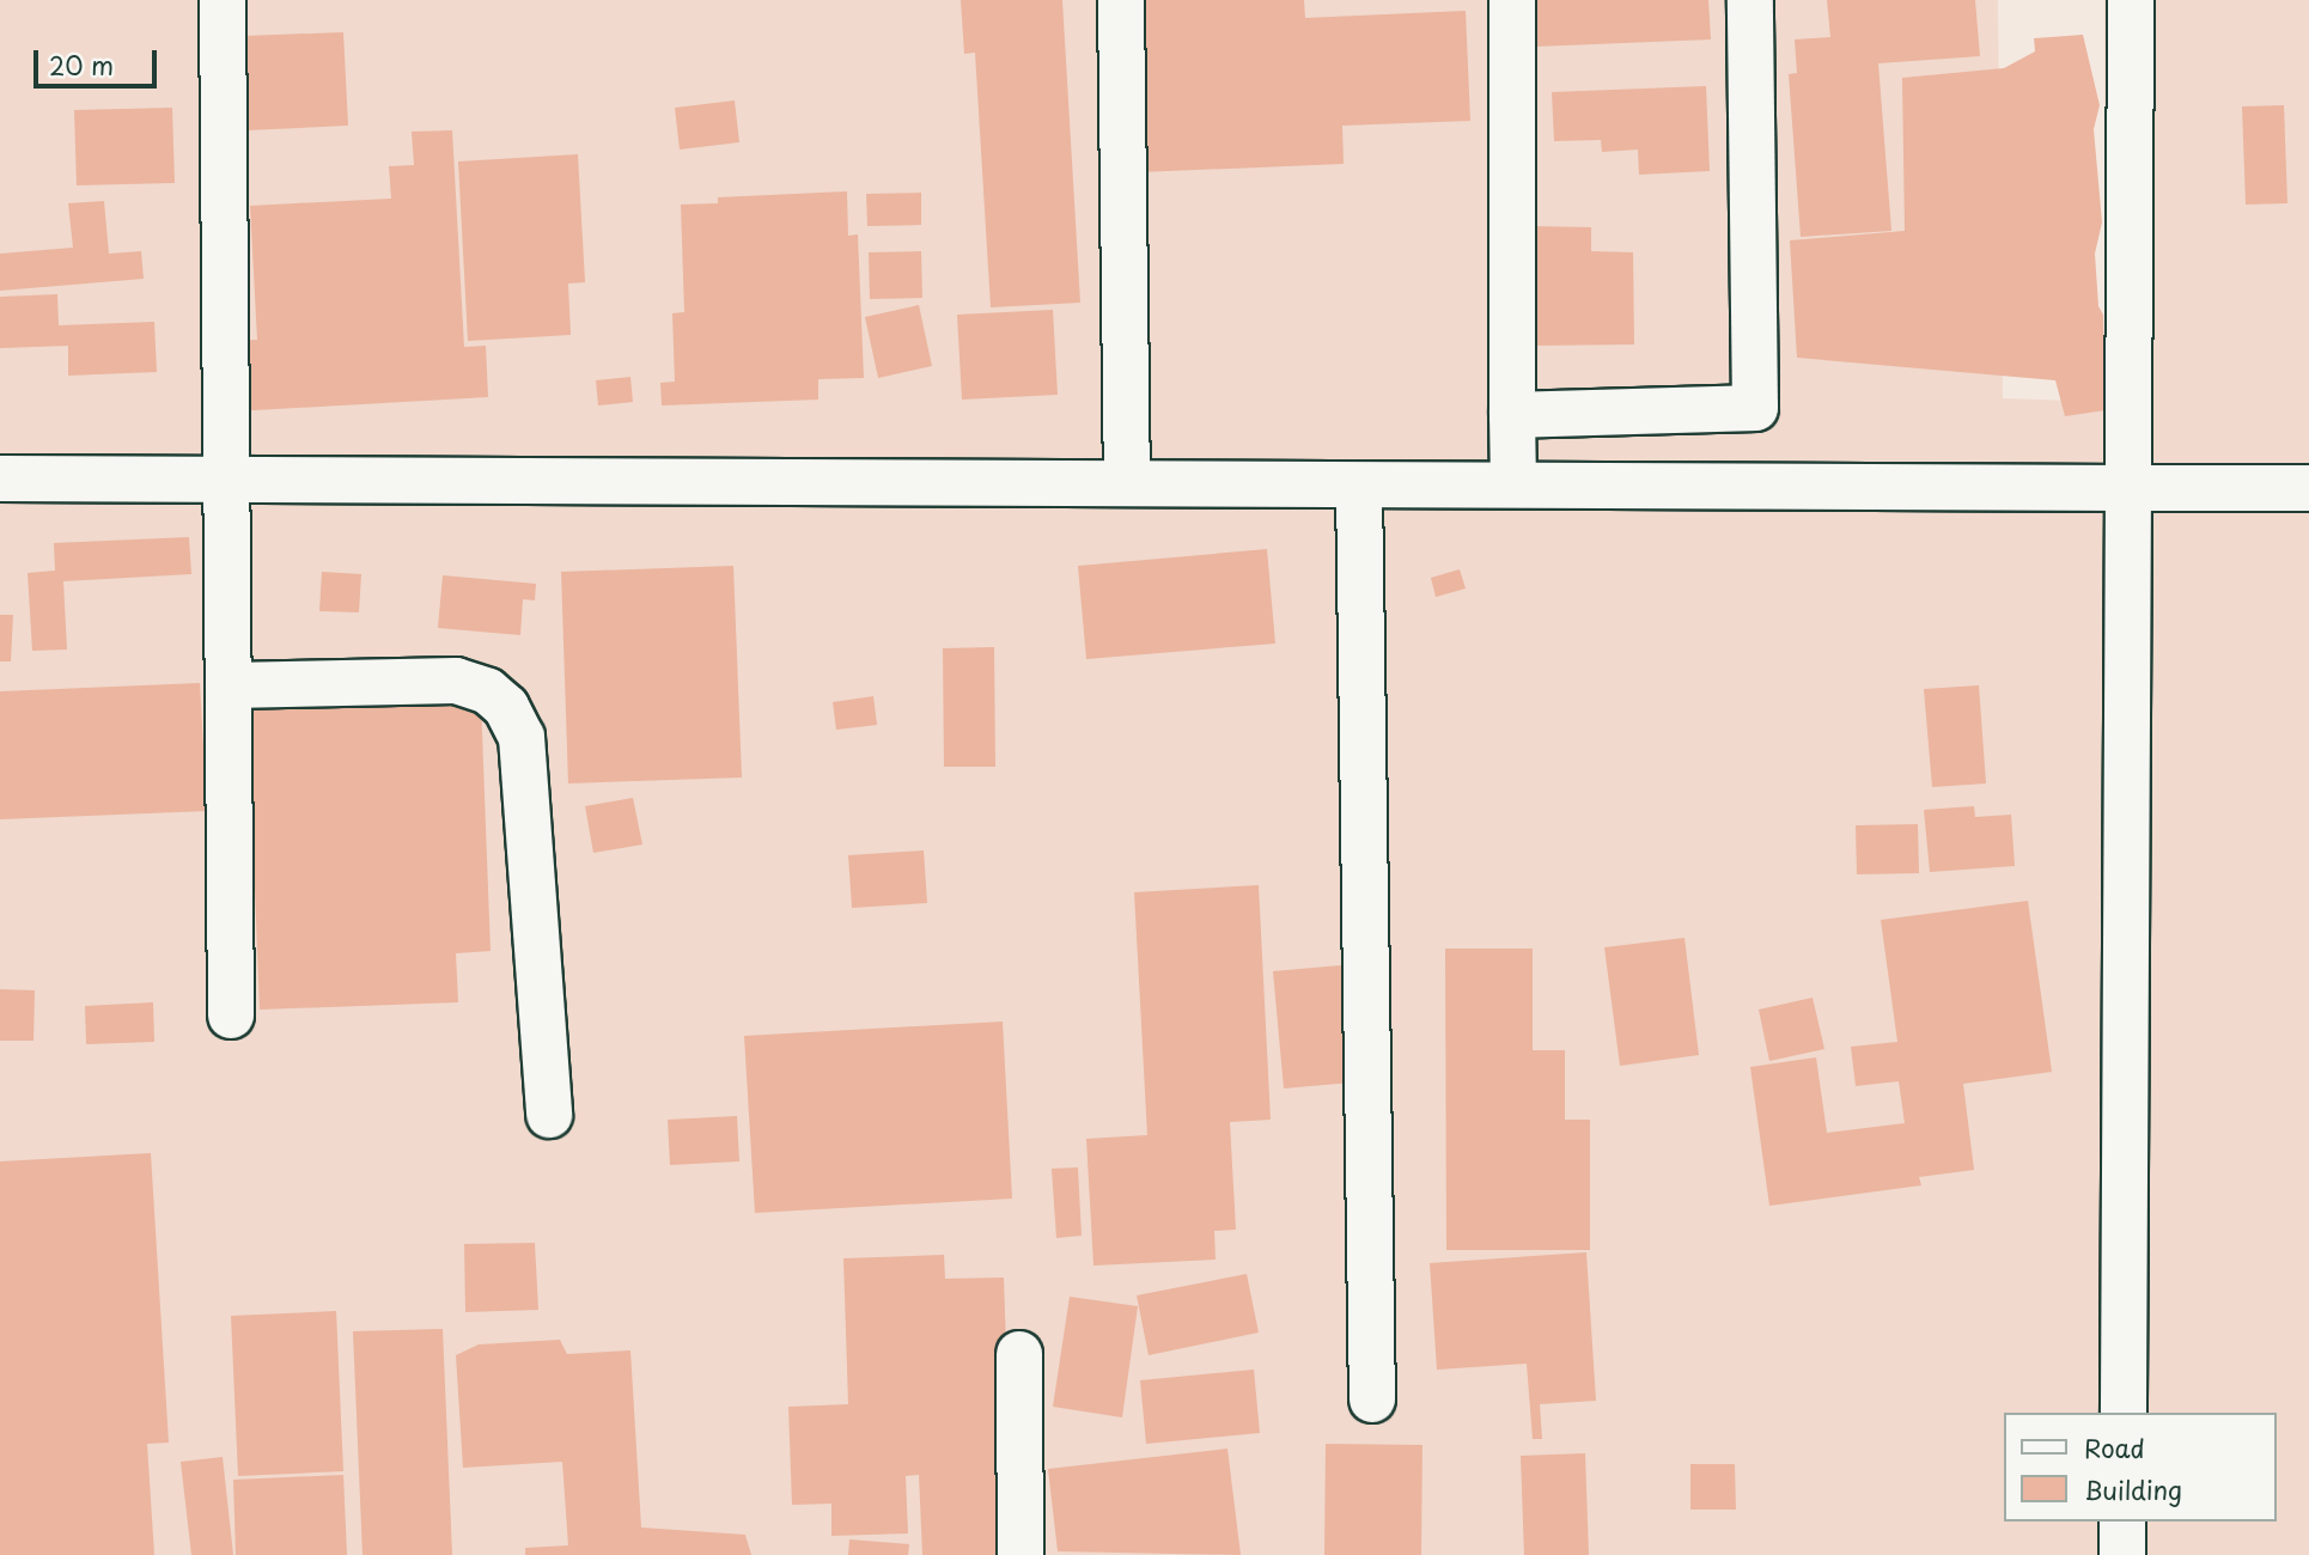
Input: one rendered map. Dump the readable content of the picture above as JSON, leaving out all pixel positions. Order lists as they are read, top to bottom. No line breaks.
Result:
{"legend":["Road","Building"],"scale_bar":"20 m"}
